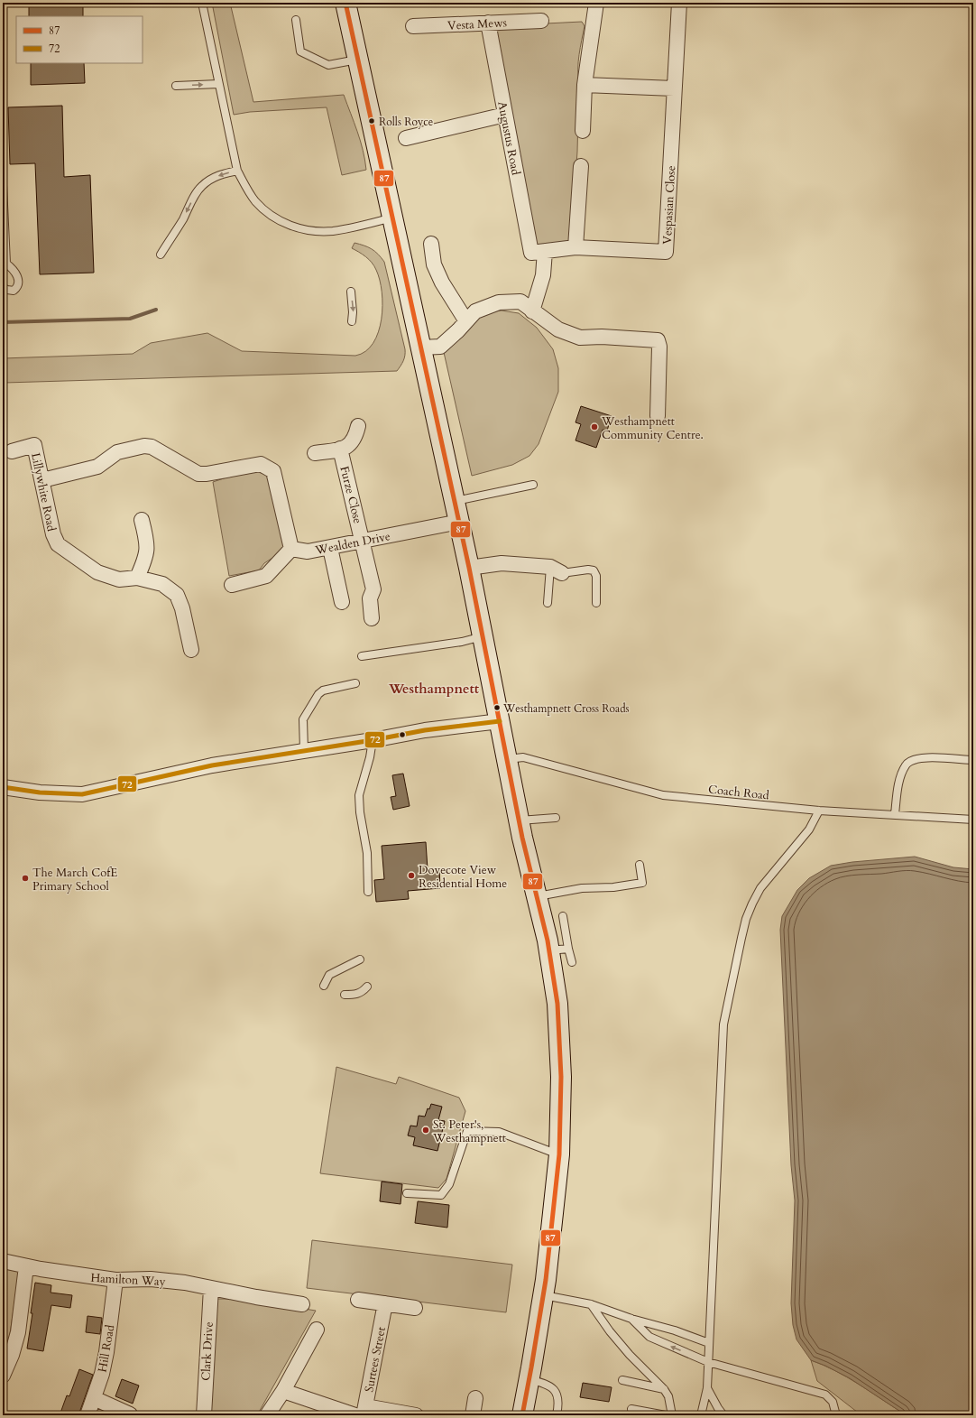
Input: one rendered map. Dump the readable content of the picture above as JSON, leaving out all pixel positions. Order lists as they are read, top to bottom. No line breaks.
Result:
{"streets":{"street":["Vesta Mews","Augustus Road","Vespasian Close","Lillywhite Road","Furze Close","Wealden Drive","Hamilton Way","Hill Road","Clark Drive","Surtees Street"],"lane":["Coach Road"]},"crossings":[["Vesta Mews","Augustus Road"],["Augustus Road","Vespasian Close"],["Furze Close","Wealden Drive"],["Hamilton Way","Hill Road"],["Hamilton Way","Clark Drive"]],"districts":["Westhampnett"],"places":["Rolls Royce","Westhampnett Community Centre.","Westhampnett Cross Roads","Dovecote View Residential Home","The March CofE Primary School","St. Peter's, Westhampnett"],"lines":["transit line 87","transit line 72"],"legend":["87","72"]}
